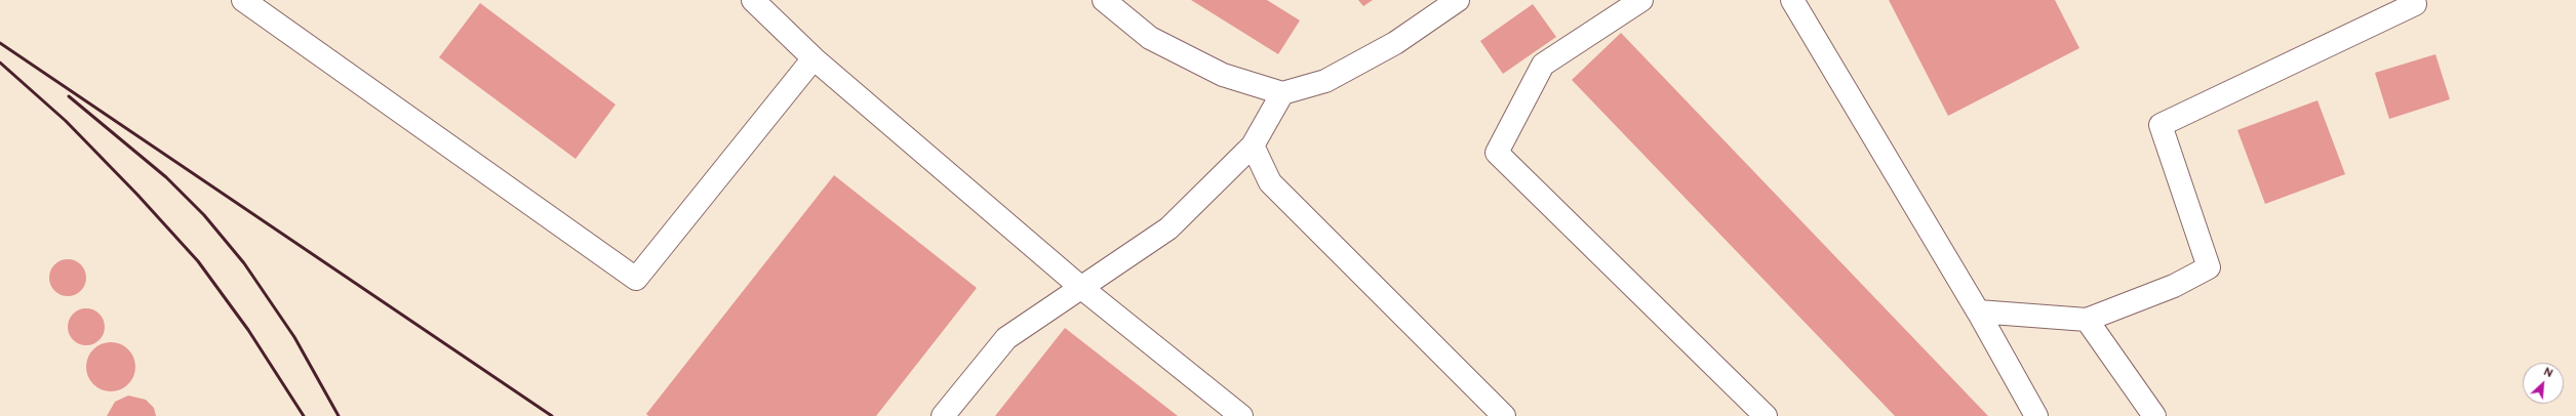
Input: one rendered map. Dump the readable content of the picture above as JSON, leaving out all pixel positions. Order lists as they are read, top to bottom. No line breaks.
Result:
{"north":"top right"}
